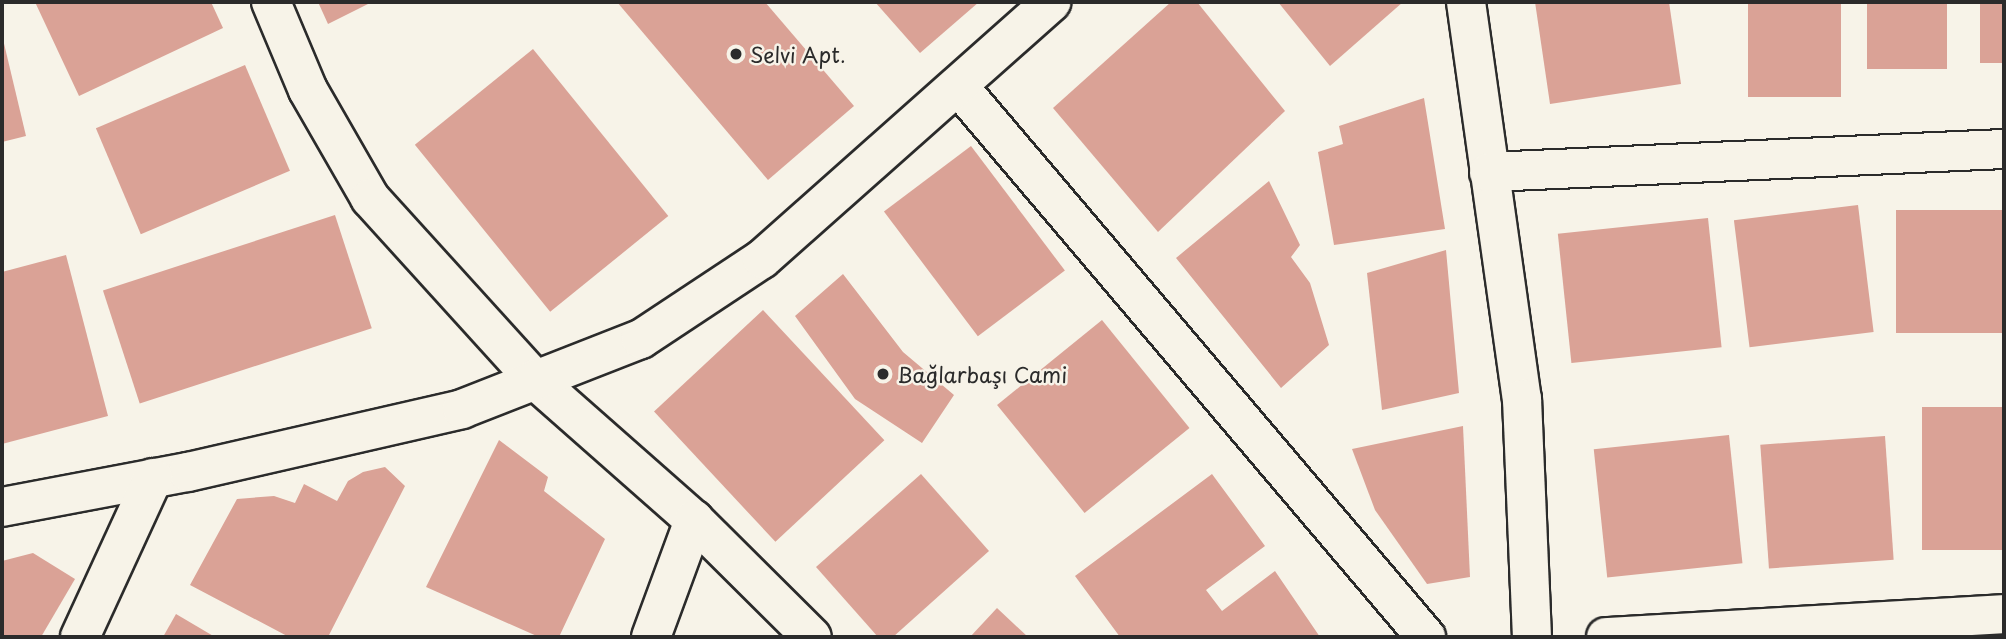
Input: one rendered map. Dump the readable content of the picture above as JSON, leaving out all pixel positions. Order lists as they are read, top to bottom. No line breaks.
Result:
{"places":["Selvi Apt.","Bağlarbaşı Cami"]}
